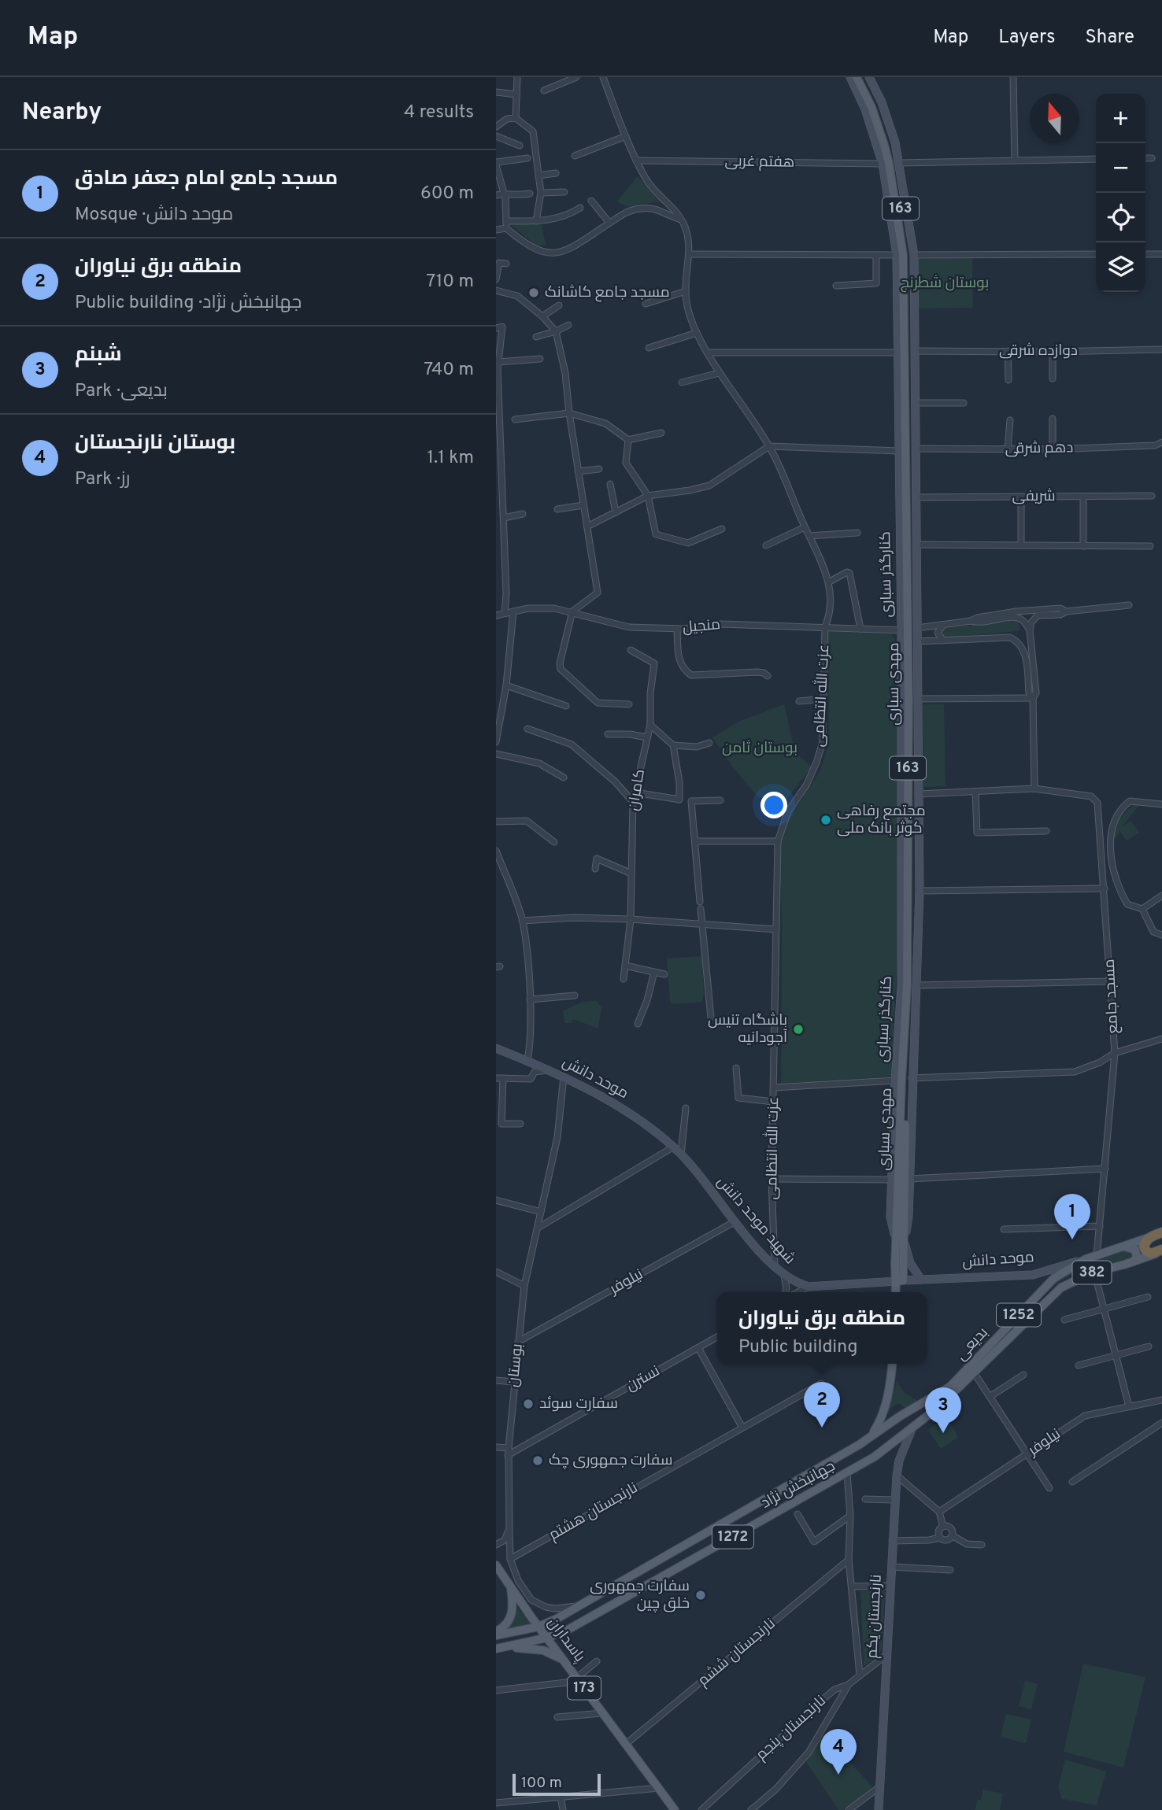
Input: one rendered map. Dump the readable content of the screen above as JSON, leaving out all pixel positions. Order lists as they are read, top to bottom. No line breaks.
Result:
{"streets":{"highway":["موحد دانش","382"],"main road":["163","کنارگذر سباری","مهدی سباری","شهید موحد دانش","1252","بدیعی","جهانبخش نژاد","1272","نارنجستان یکم","پاسداران","173"],"street":["هفتم غربی","دوازده شرقی","دهم شرقی","شریفی","منجیل","عزت الله انتظامی","کامران","مسجد جامع","نیلوفر","بوستان","نسترن","نارنجستان هشتم","نارنجستان ششم","نارنجستان پنجم"]},"crossings":[["هفتم غربی","163"],["هفتم غربی","مهدی سباری"],["163","مهدی سباری"],["دوازده شرقی","کنارگذر سباری"],["دهم شرقی","کنارگذر سباری"],["شریفی","کنارگذر سباری"],["کنارگذر سباری","منجیل"],["کنارگذر سباری","مهدی سباری"],["منجیل","مهدی سباری"],["منجیل","عزت الله انتظامی"],["مهدی سباری","موحد دانش"],["مهدی سباری","شهید موحد دانش"],["عزت الله انتظامی","شهید موحد دانش"],["مسجد جامع","موحد دانش"],["موحد دانش","شهید موحد دانش"],["موحد دانش","بدیعی"],["موحد دانش","بوستان"],["شهید موحد دانش","نیلوفر"],["382","بدیعی"],["نیلوفر","بوستان"],["بدیعی","جهانبخش نژاد"],["بدیعی","نارنجستان یکم"],["بوستان","نسترن"],["بوستان","جهانبخش نژاد"],["بوستان","نارنجستان هشتم"],["جهانبخش نژاد","نارنجستان یکم"],["جهانبخش نژاد","پاسداران"],["نارنجستان یکم","نارنجستان پنجم"],["پاسداران","نارنجستان ششم"]],"parks":["بوستان شطرنج","بوستان ثامن"],"places":["مسجد جامع کاشانک","مجتمع رفاهی کوثر بانک ملی","باشگاه تنیس آجودانیه","سفارت سوئد","سفارت جمهوری چک","سفارت جمهوری خلق چین"],"scale_bar":"100 m","north":"top","page":{"header":"Map","nav":["Map","Layers","Share"],"heading":["Nearby","4 results"],"map_buttons":["+","−"],"list":[{"mark":"1","name":"مسجد جامع امام جعفر صادق","note":"Mosque · موحد دانش","value":"600 m"},{"mark":"2","name":"منطقه برق نیاوران","note":"Public building · جهانبخش نژاد","value":"710 m"},{"mark":"3","name":"شبنم","note":"Park · بدیعی","value":"740 m"},{"mark":"4","name":"بوستان نارنجستان","note":"Park · رز","value":"1.1 km"}],"pins":["1","2","3","4"],"popup":["منطقه برق نیاوران","Public building"],"scale":"100 m"}}
